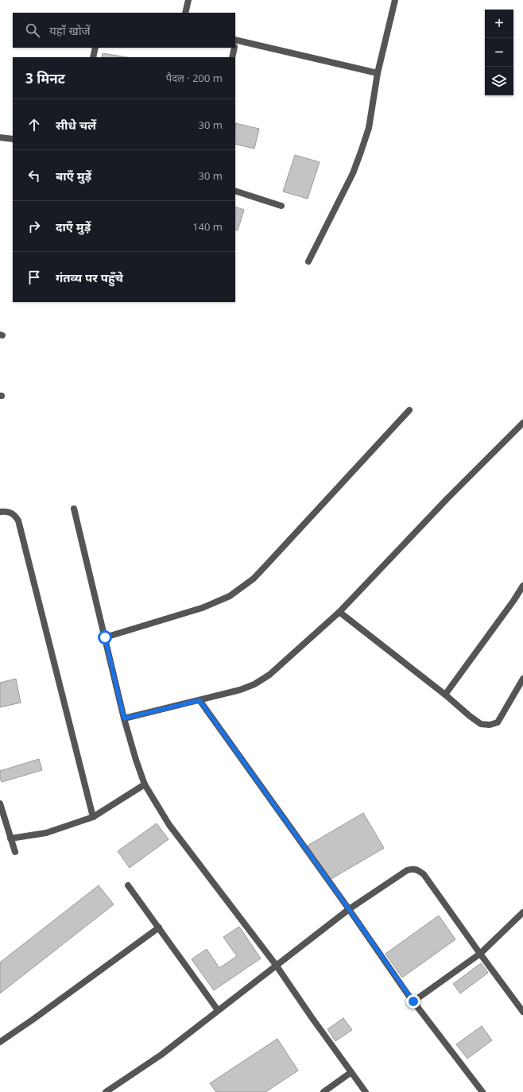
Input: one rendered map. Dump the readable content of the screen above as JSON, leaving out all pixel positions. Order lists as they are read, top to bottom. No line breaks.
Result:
{"page":{"map_buttons":["+","−"],"search":"यहाँ खोजें","heading":["3 मिनट","पैदल · 200 m"],"list":[["सीधे चलें","30 m"],["बाएँ मुड़ें","30 m"],["दाएँ मुड़ें","140 m"],"गंतव्य पर पहुँचे"]}}
